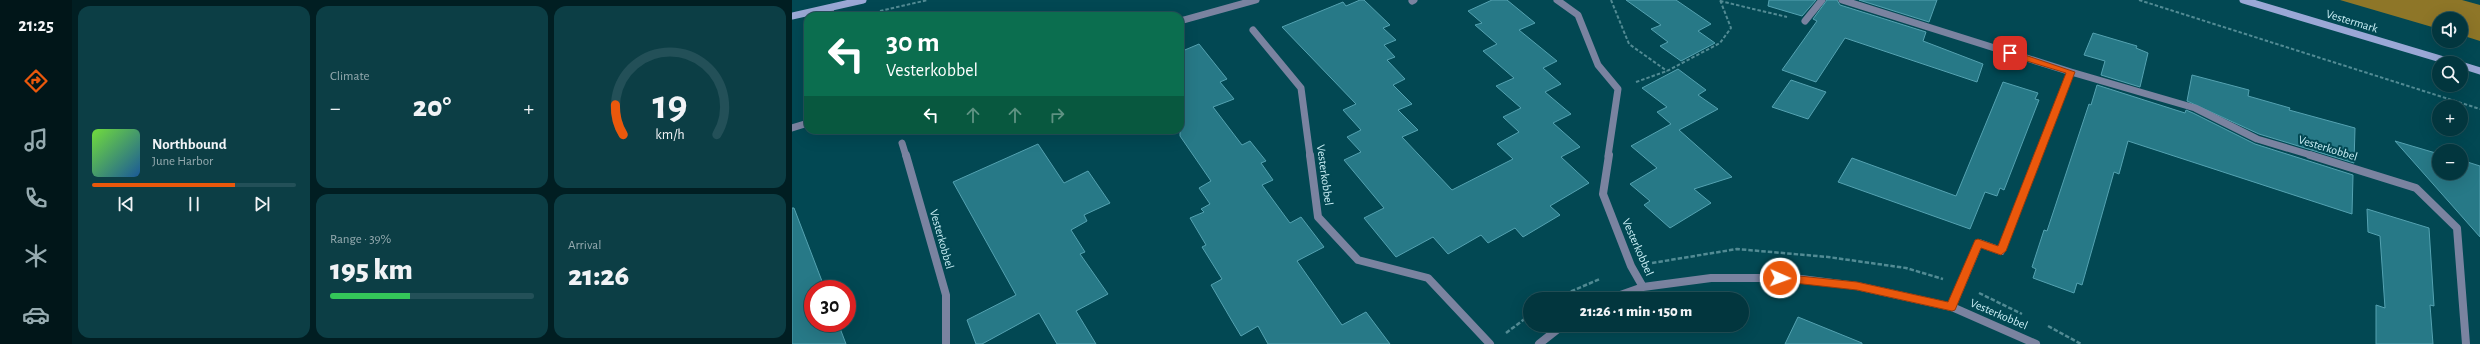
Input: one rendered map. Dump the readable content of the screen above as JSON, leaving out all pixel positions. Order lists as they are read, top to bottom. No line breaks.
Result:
{"streets":{"street":["Vestermark","Vesterkobbel"]},"page":{"tabs":"21:25","tile":["Climate",["Range · 39%","195 km"],["Arrival","21:26"]],"map_buttons":["+","−"],"turn":["30 m","Vesterkobbel"],"heat":["−","20°","+"],"song":["Northbound","June Harbor"],"limit":"30","trip":"21:26 · 1 min · 150 m","gauge":["19","km/h"]}}
